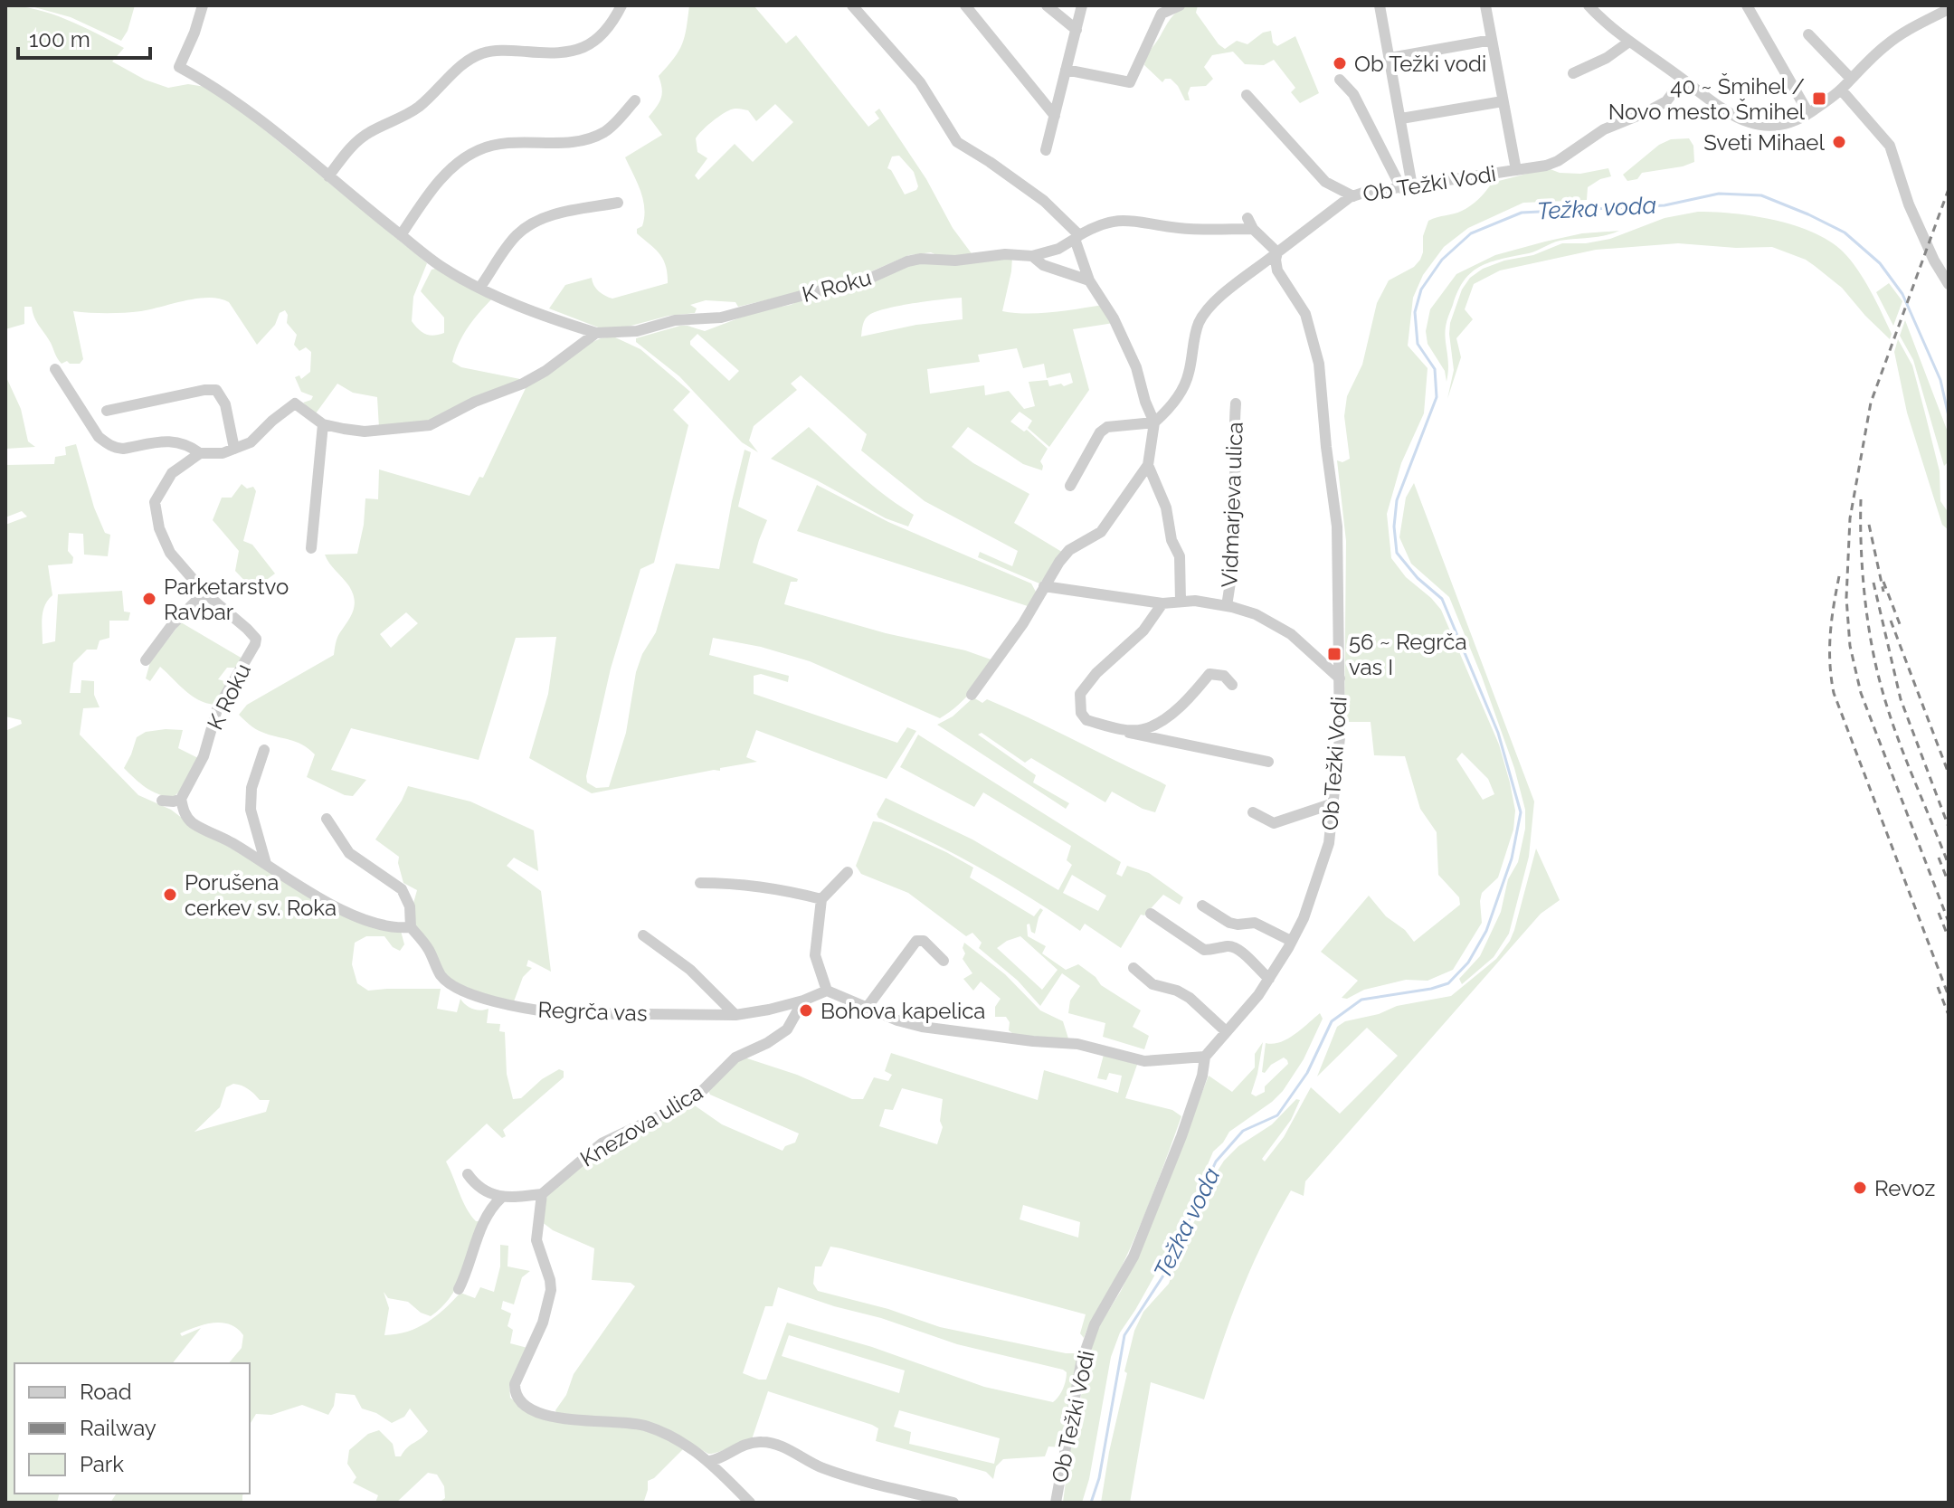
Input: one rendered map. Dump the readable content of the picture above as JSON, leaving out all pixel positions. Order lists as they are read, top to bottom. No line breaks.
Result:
{"streets":{"street":["Ob Težki Vodi","K Roku","Vidmarjeva ulica","Regrča vas","Knezova ulica"]},"crossings":[["Ob Težki Vodi","K Roku"],["Ob Težki Vodi","Vidmarjeva ulica"],["Regrča vas","Knezova ulica"]],"water":["Težka voda"],"places":{"other":["Ob Težki vodi","Sveti Mihael","Parketarstvo Ravbar","Porušena cerkev sv. Roka","Bohova kapelica","Revoz"],"transit":["40 ~ Šmihel / Novo mesto Šmihel","56 ~ Regrča vas I"]},"legend":["Road","Railway","Park"],"scale_bar":"100 m"}
